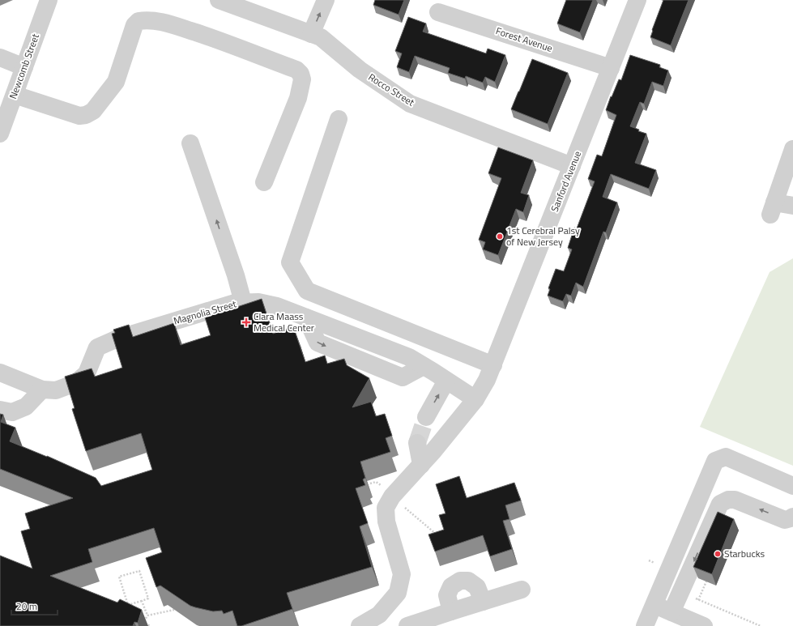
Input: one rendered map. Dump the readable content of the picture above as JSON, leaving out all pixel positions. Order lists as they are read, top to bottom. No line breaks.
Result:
{"streets":{"street":["Forest Avenue","Newcomb Street","Rocco Street","Sanford Avenue","Magnolia Street"]},"crossings":[["Forest Avenue","Sanford Avenue"],["Rocco Street","Sanford Avenue"],["Sanford Avenue","Magnolia Street"]],"places":{"other":["1st Cerebral Palsy of New Jersey","Starbucks"],"health":["Clara Maass Medical Center"]},"scale_bar":"20 m"}
